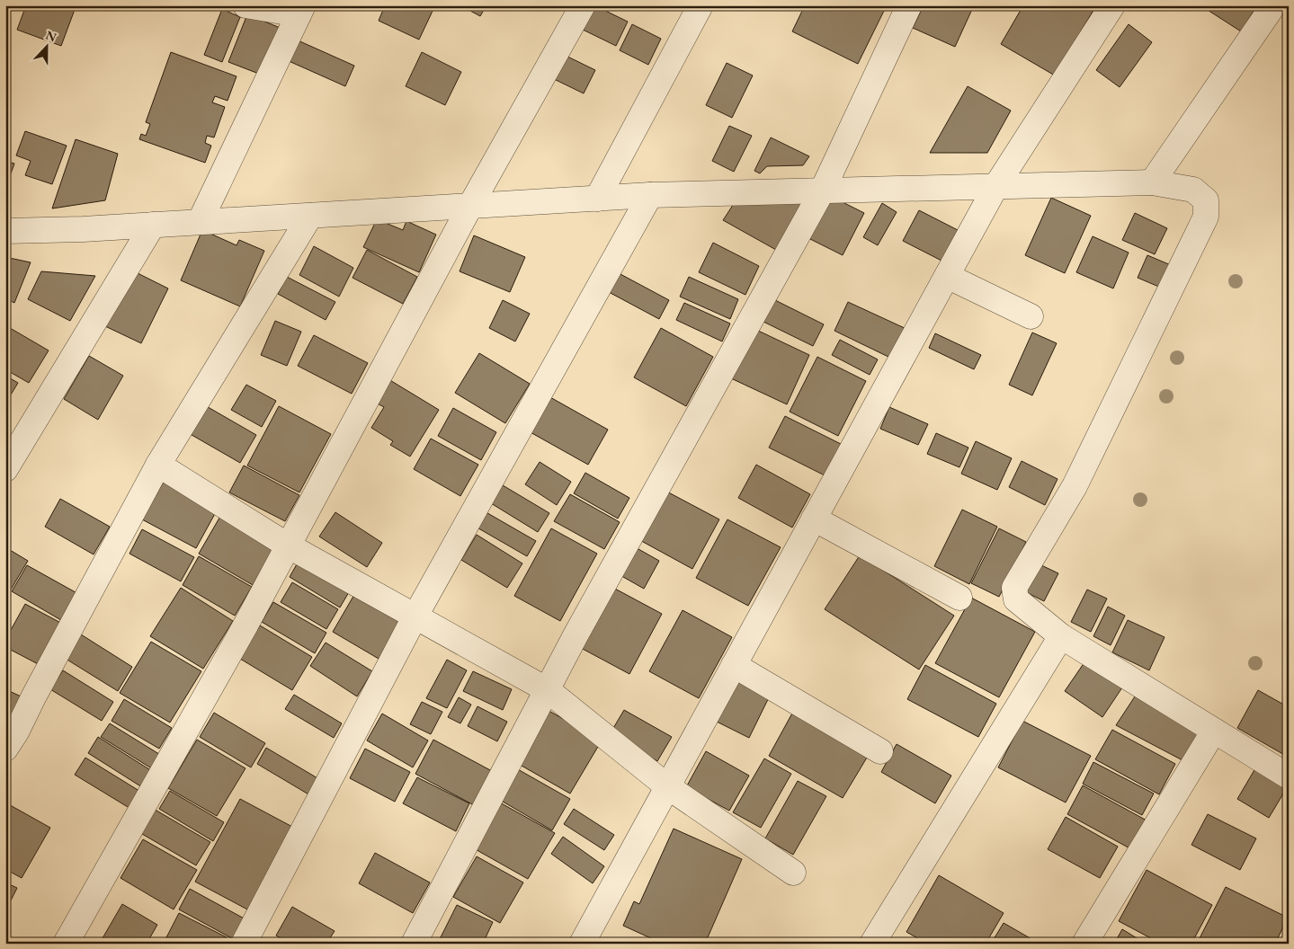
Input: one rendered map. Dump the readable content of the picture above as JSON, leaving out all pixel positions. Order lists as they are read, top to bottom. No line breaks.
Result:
{"north":"top"}
